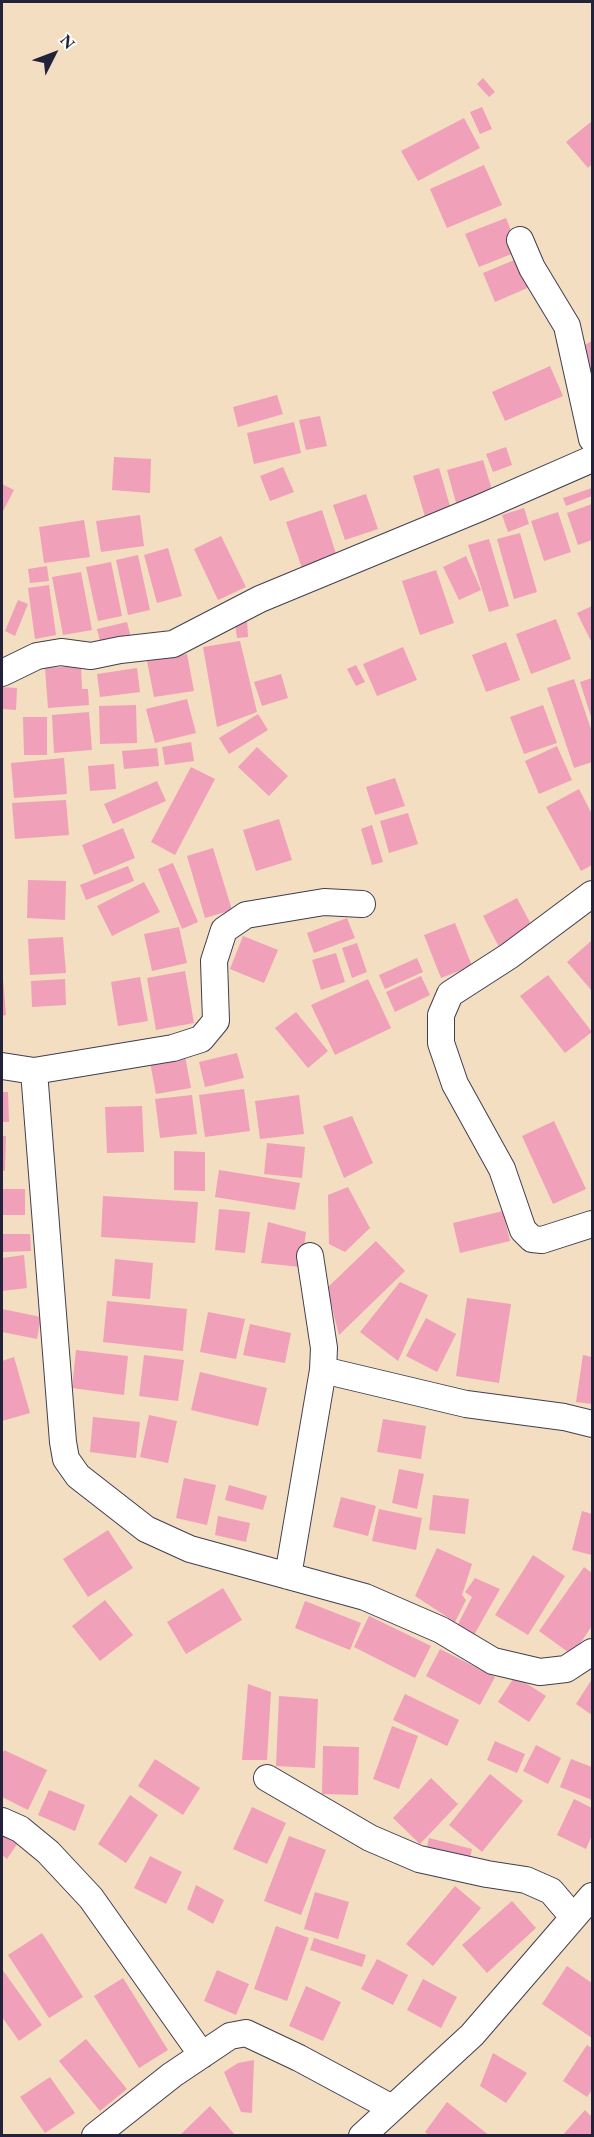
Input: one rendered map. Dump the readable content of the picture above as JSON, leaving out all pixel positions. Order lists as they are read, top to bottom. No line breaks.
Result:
{"north":"top right"}
